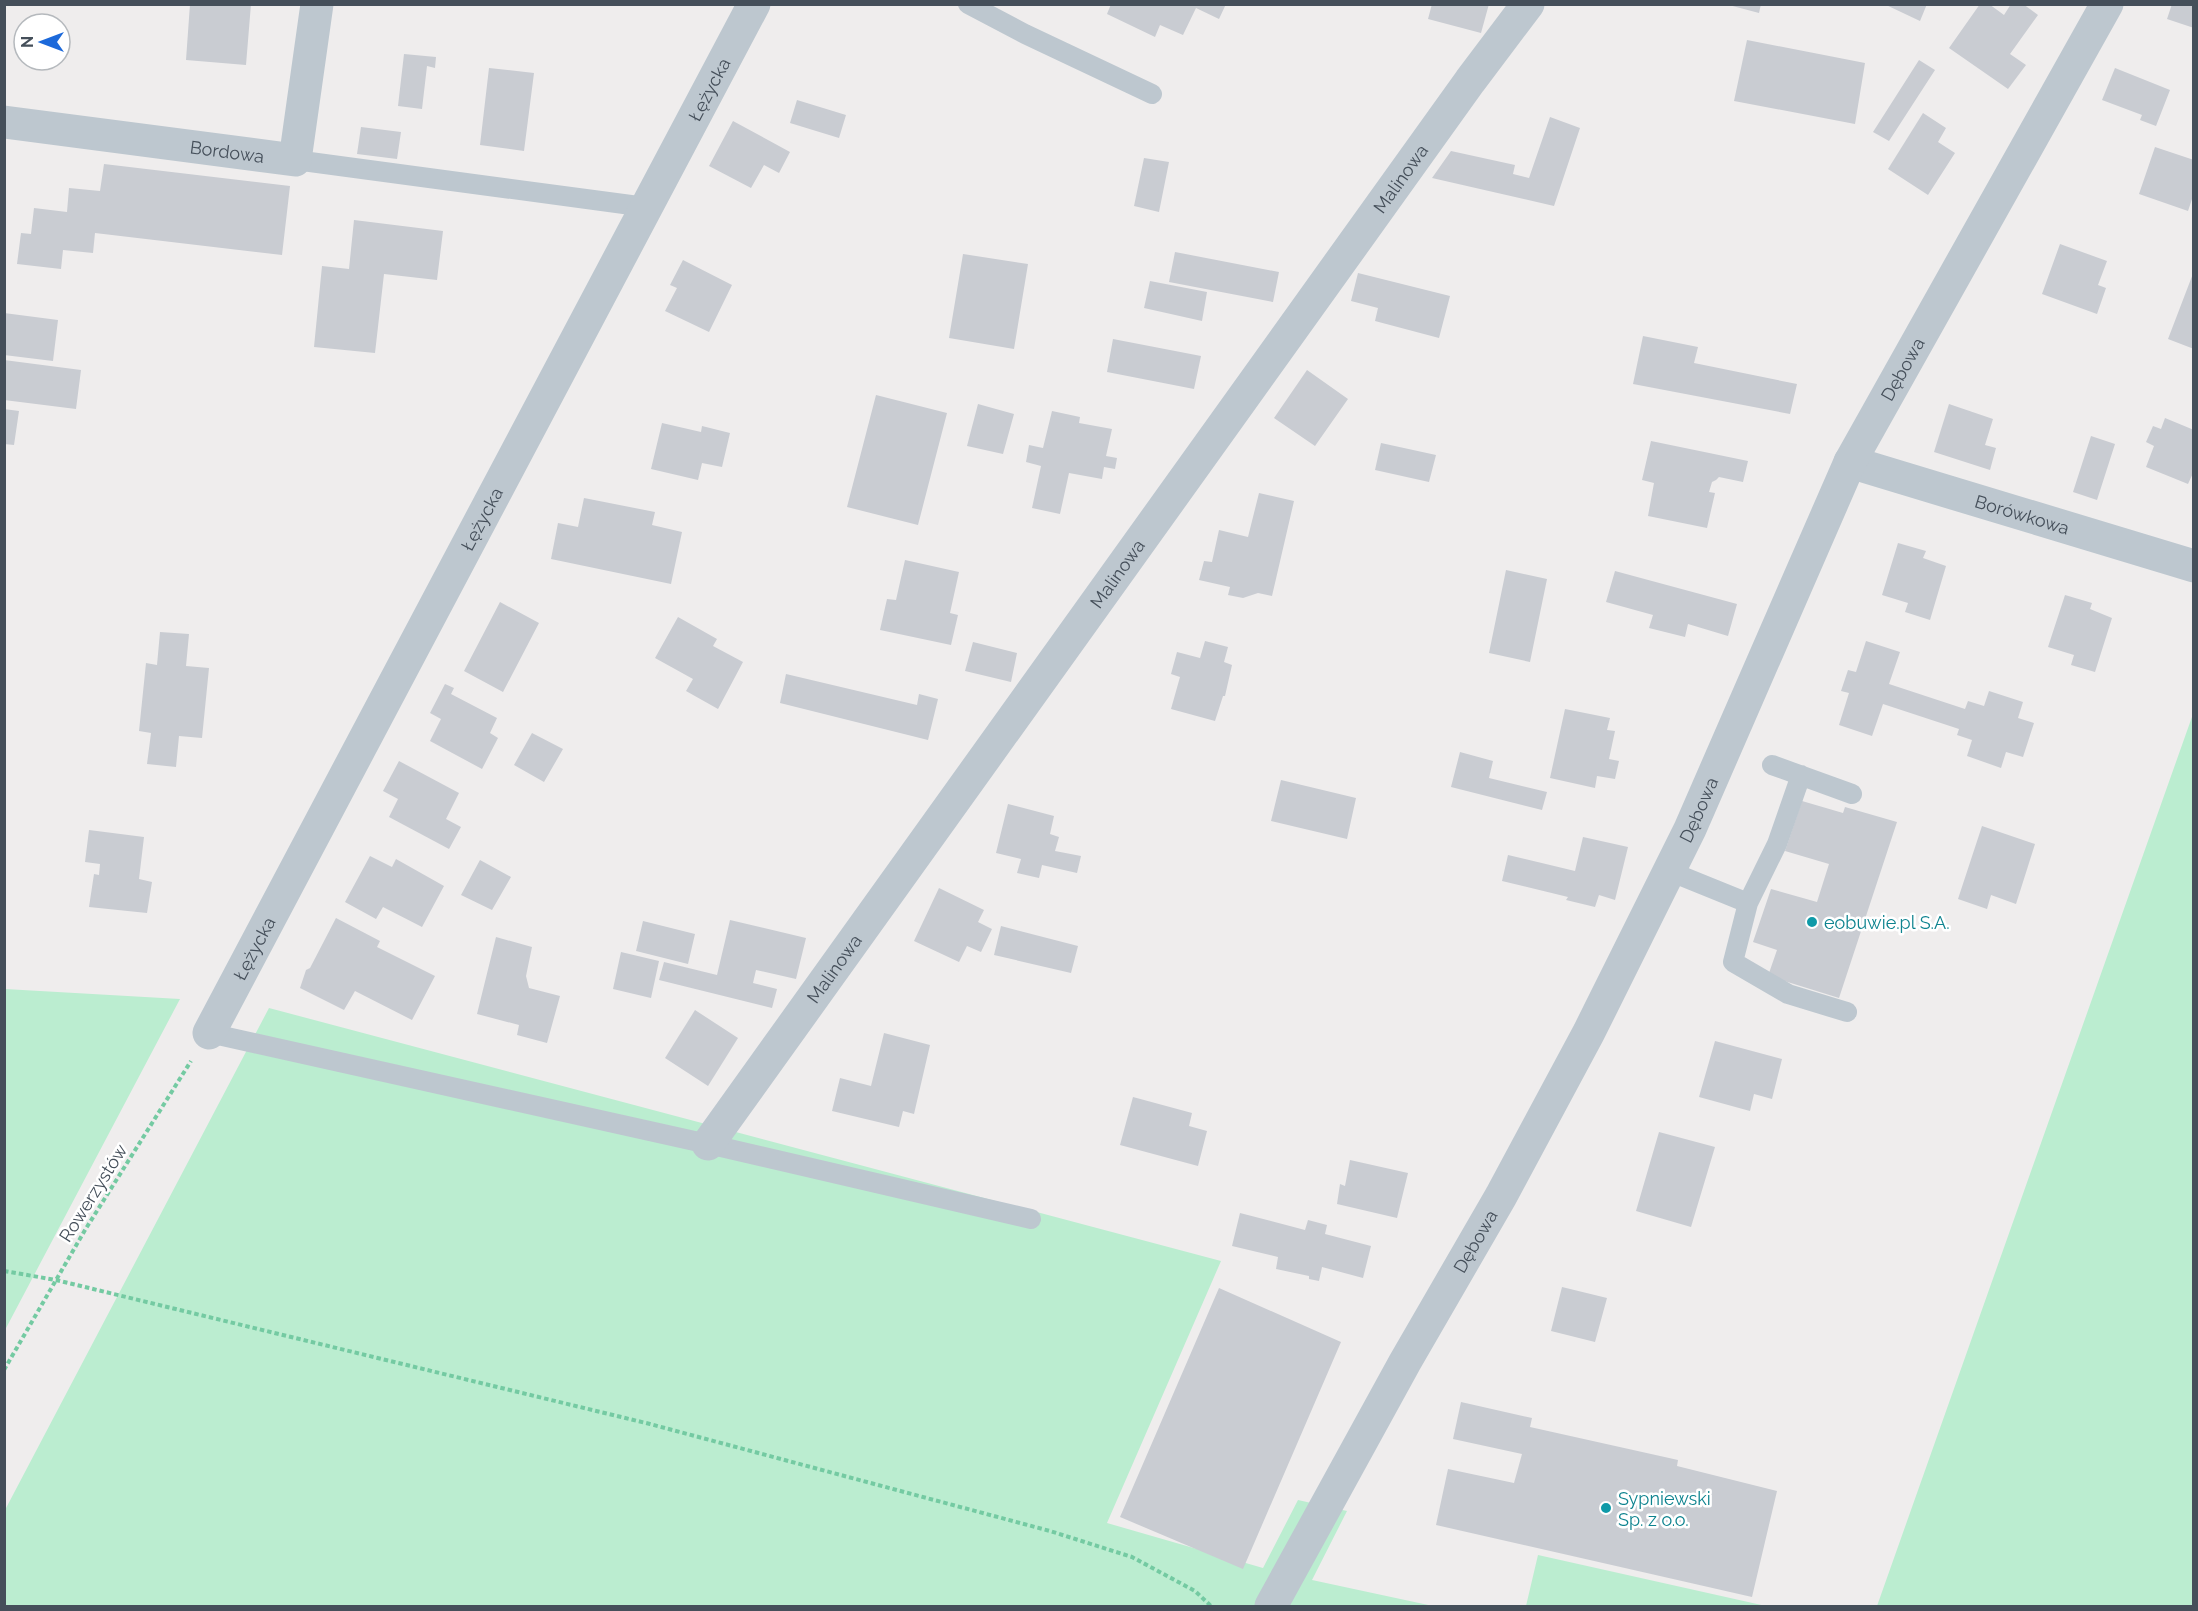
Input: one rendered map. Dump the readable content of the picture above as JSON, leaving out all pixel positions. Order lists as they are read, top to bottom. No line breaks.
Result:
{"streets":{"street":["Łężycka","Bordowa","Malinowa","Dębowa","Borówkowa"],"path":["Rowerzystów"]},"crossings":[["Łężycka","Rowerzystów"],["Dębowa","Borówkowa"]],"places":["eobuwie.pl S.A.","Sypniewski Sp. z o.o."],"north":"left"}
